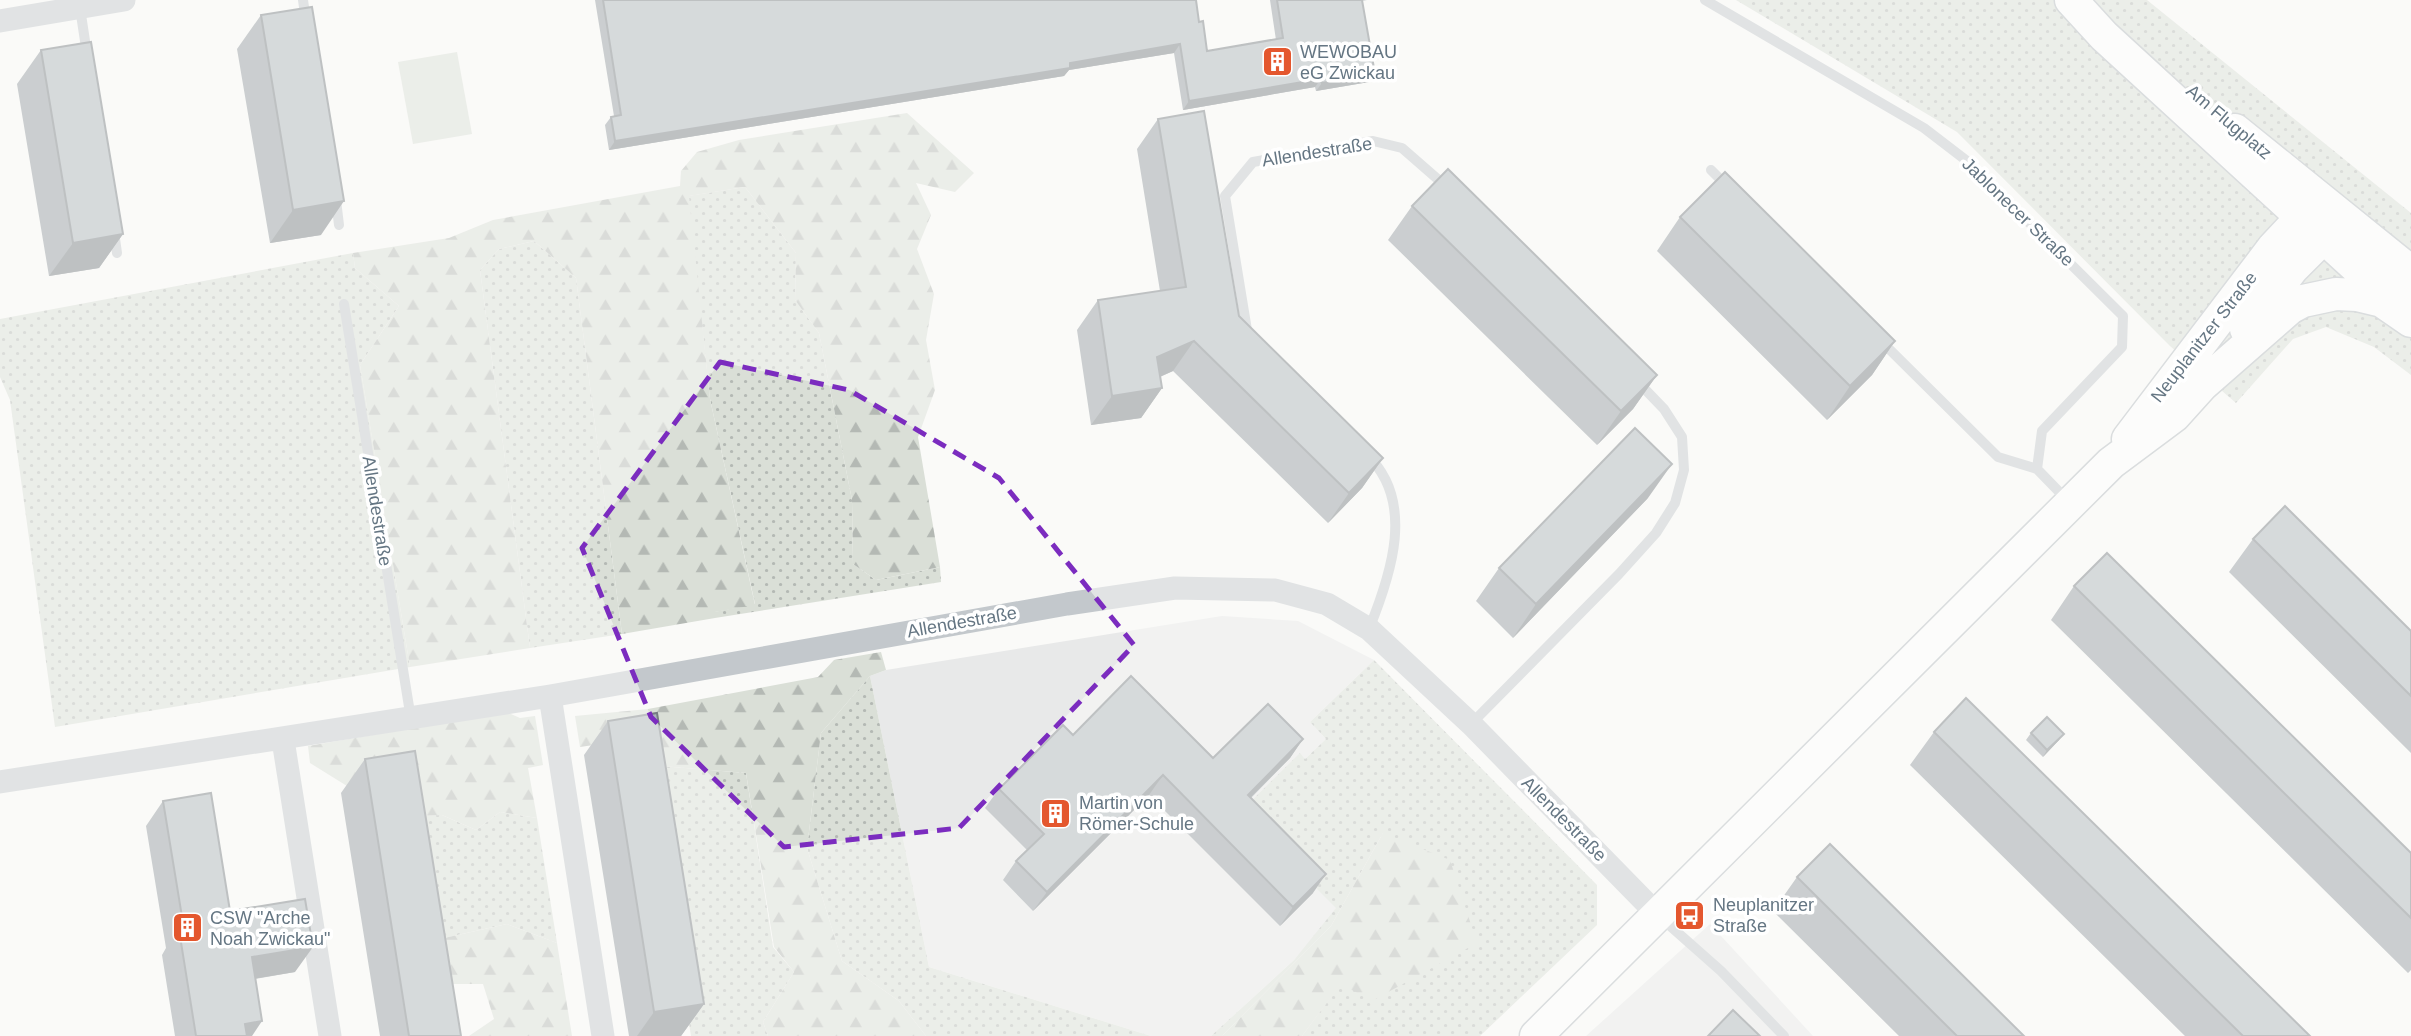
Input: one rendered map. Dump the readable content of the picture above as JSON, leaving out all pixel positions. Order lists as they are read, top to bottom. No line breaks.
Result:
{"streets":{"street":["Am Flugplatz","Allendestraße","Neuplanitzer Straße"],"lane":["Jablonecer Straße"]},"crossings":[["Am Flugplatz","Neuplanitzer Straße"],["Allendestraße","Neuplanitzer Straße"]],"places":{"building":["WEWOBAU eG Zwickau","Martin von Römer-Schule","CSW \"Arche Noah Zwickau\""],"bus stop":["Neuplanitzer Straße"]}}
